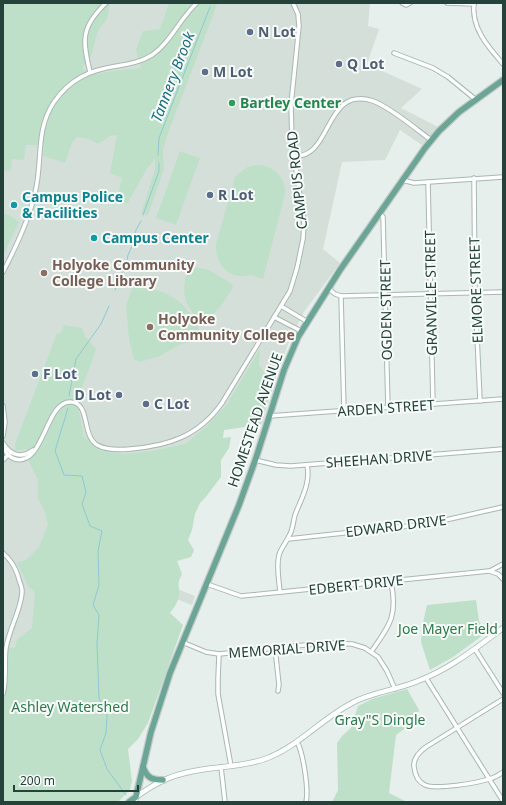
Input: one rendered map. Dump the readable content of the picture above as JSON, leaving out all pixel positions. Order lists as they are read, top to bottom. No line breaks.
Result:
{"streets":{"main road":["HOMESTEAD AVENUE"],"street":["CAMPUS ROAD","ELMORE STREET","GRANVILLE STREET","OGDEN STREET","ARDEN STREET","SHEEHAN DRIVE","EDWARD DRIVE","EDBERT DRIVE","MEMORIAL DRIVE"]},"crossings":[["ELMORE STREET","ARDEN STREET"],["GRANVILLE STREET","ARDEN STREET"],["OGDEN STREET","ARDEN STREET"],["OGDEN STREET","HOMESTEAD AVENUE"],["ARDEN STREET","HOMESTEAD AVENUE"],["HOMESTEAD AVENUE","SHEEHAN DRIVE"],["HOMESTEAD AVENUE","EDBERT DRIVE"],["HOMESTEAD AVENUE","MEMORIAL DRIVE"]],"water":["Tannery Brook"],"parks":["Joe Mayer Field","Ashley Watershed","Gray\"S Dingle"],"places":["N Lot","Q Lot","M Lot","Bartley Center","R Lot","Campus Police & Facilities","Campus Center","Holyoke Community College Library","Holyoke Community College","F Lot","D Lot","C Lot"],"scale_bar":"200 m"}
